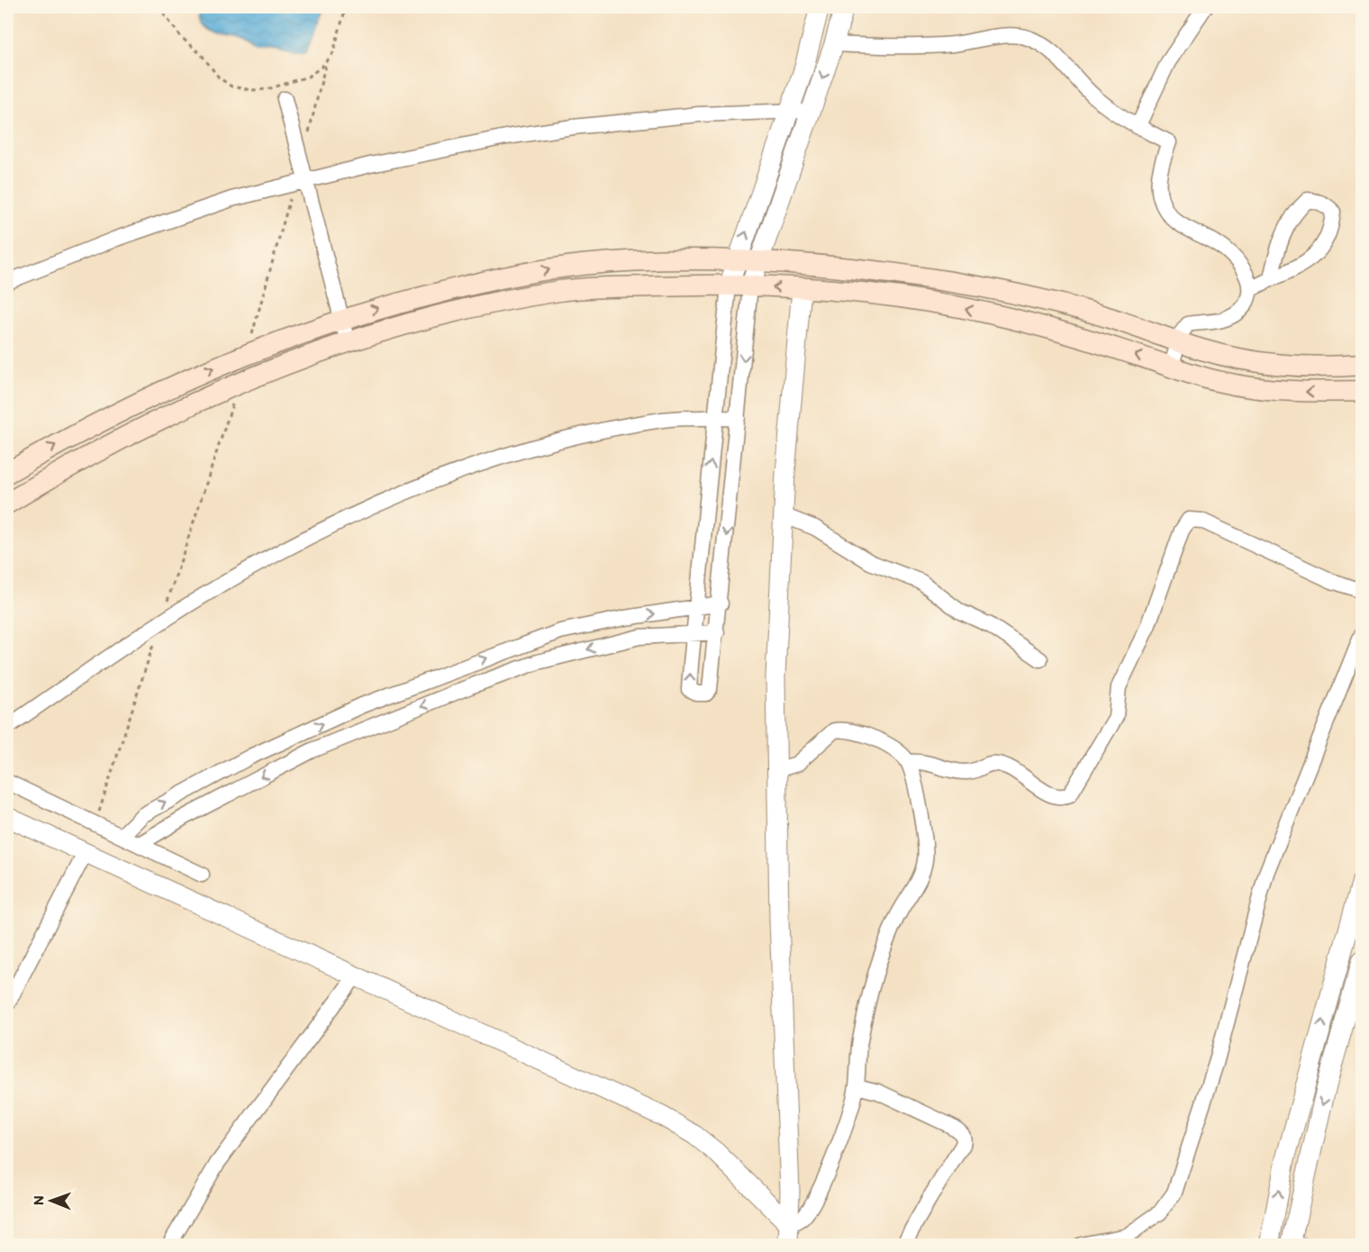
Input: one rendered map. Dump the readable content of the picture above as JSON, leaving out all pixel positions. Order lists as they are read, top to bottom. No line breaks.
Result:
{"north":"left"}
